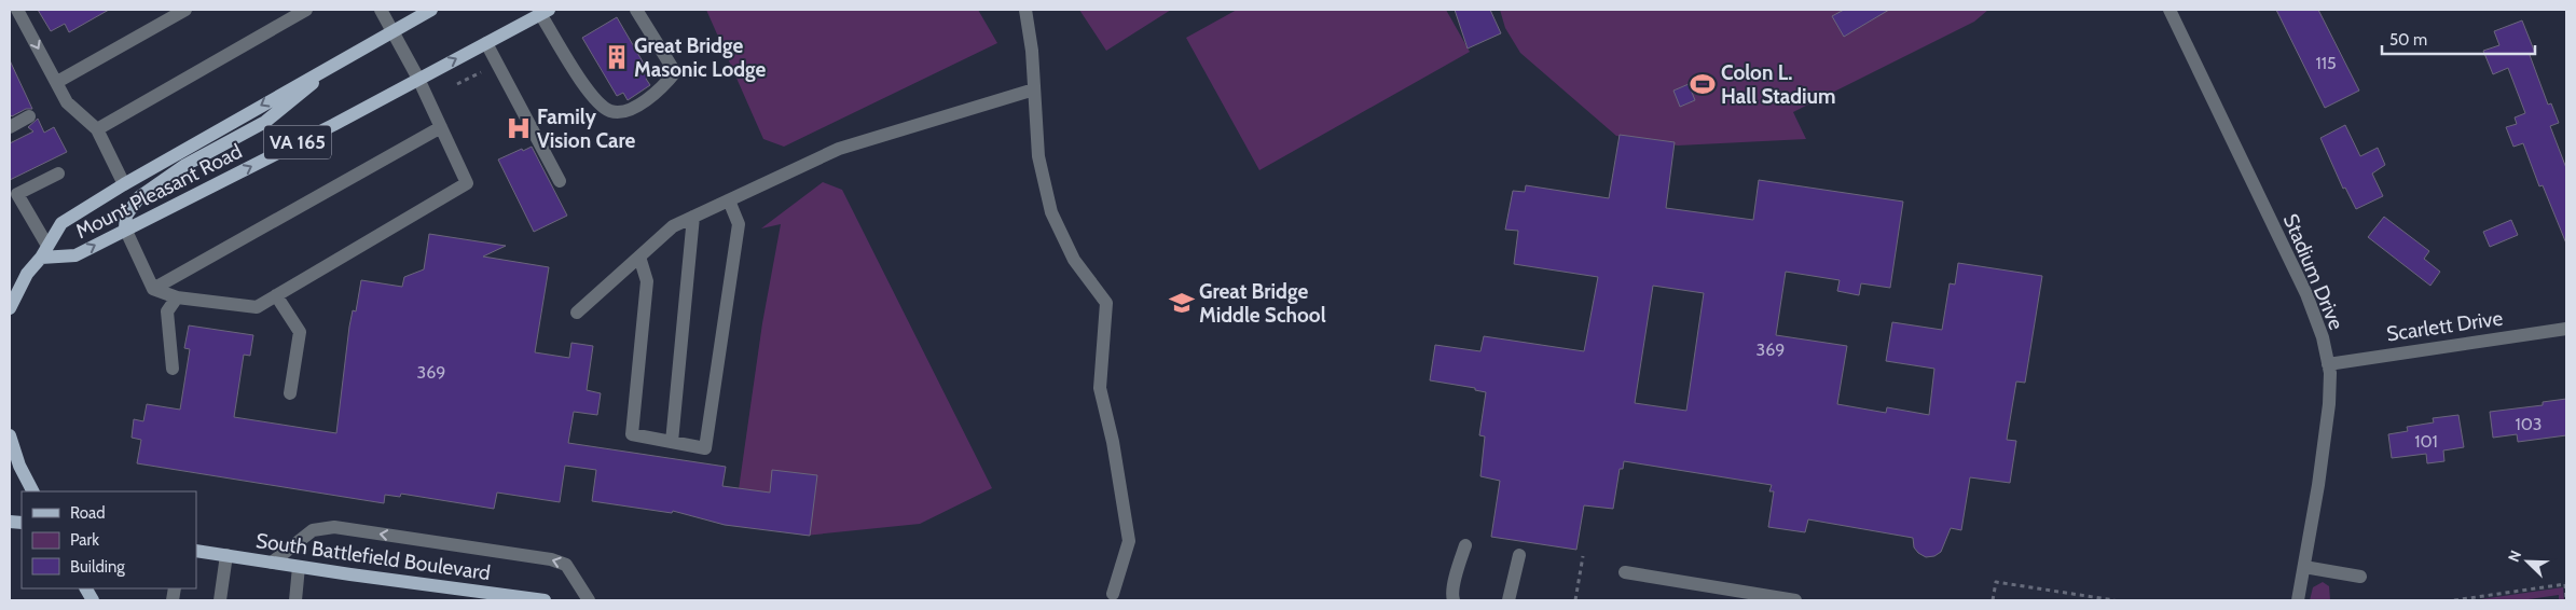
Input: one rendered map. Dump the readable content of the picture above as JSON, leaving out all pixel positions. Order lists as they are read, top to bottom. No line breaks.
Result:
{"streets":{"main road":["VA 165","Mount Pleasant Road","South Battlefield Boulevard"],"street":["Stadium Drive","Scarlett Drive"]},"crossings":[["Stadium Drive","Scarlett Drive"]],"places":{"building":["Great Bridge Masonic Lodge"],"sports":["Colon L. Hall Stadium"],"hospital":["Family Vision Care"],"school or university":["Great Bridge Middle School"]},"house_numbers":["115","369","369","103","101"],"legend":["Road","Park","Building"],"scale_bar":"50 m","north":"top left"}
